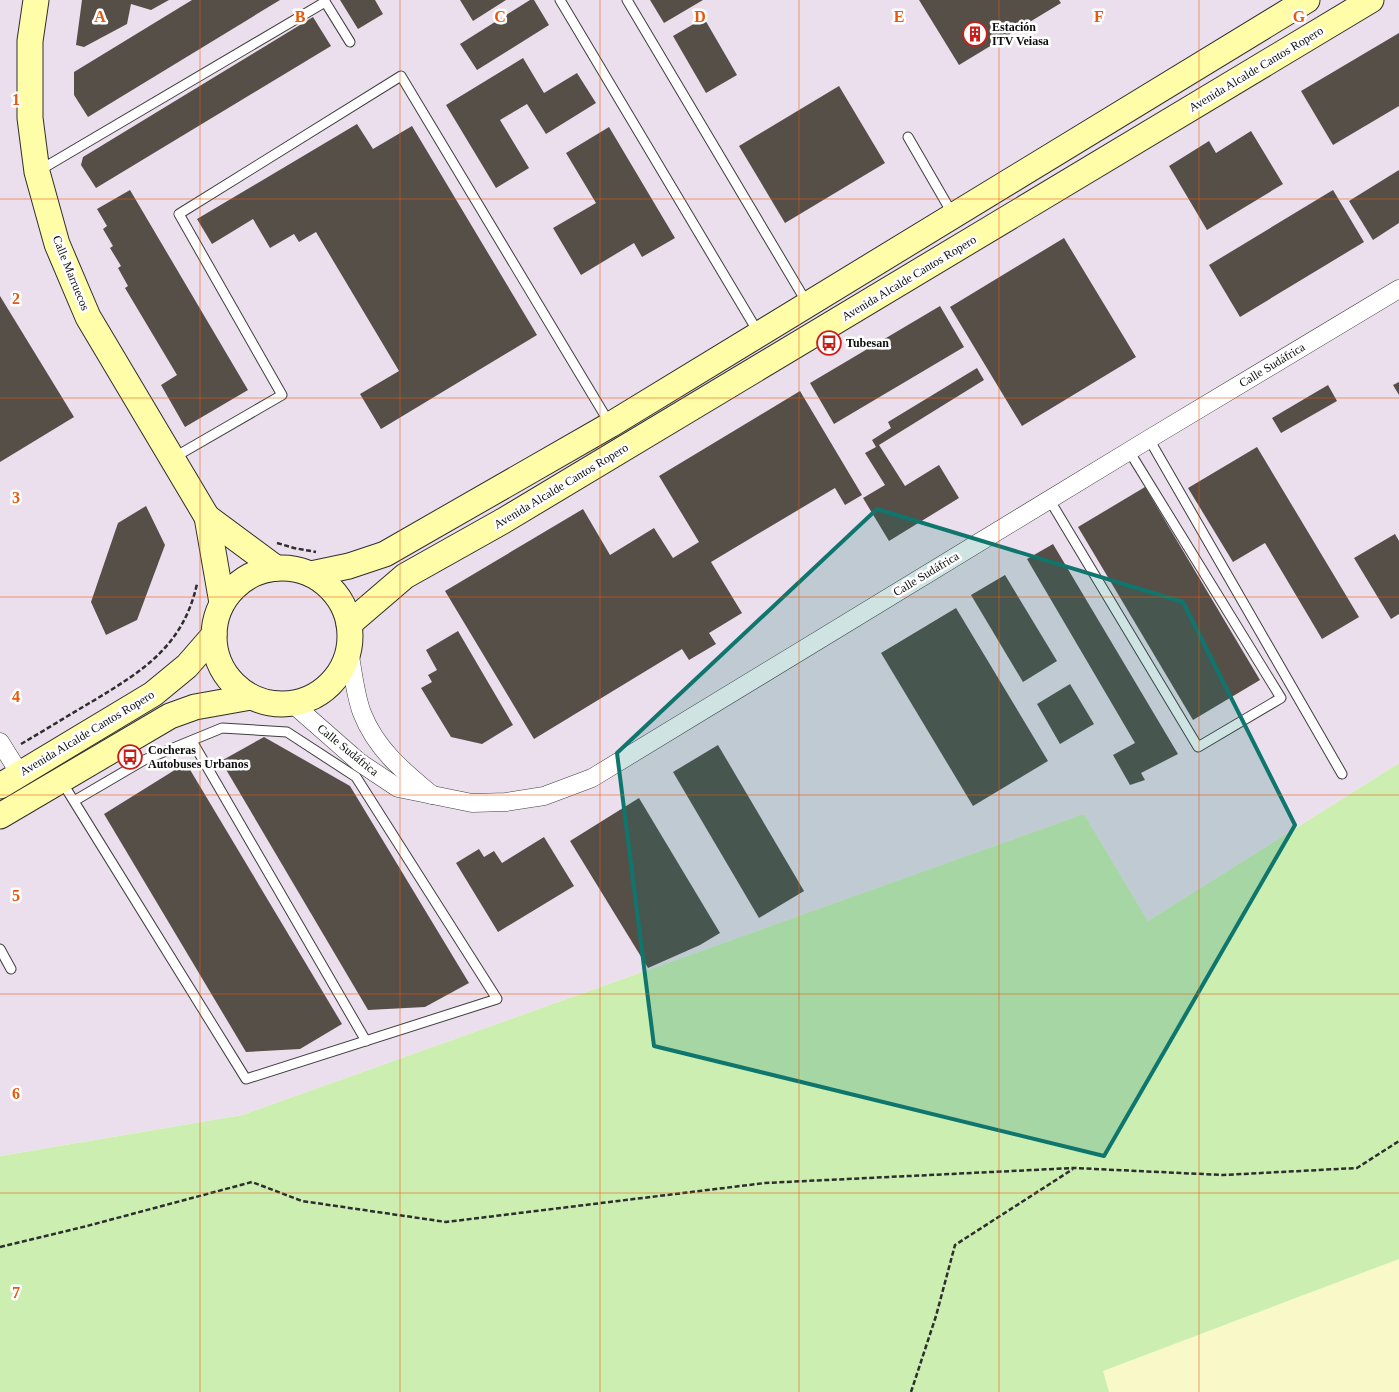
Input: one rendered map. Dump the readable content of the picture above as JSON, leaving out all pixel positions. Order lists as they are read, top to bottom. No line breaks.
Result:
{"streets":{"main road":["Avenida Alcalde Cantos Ropero","Calle Marruecos"],"street":["Calle Sudáfrica"]},"crossings":[["Avenida Alcalde Cantos Ropero","Calle Marruecos"],["Avenida Alcalde Cantos Ropero","Calle Sudáfrica"],["Calle Marruecos","Calle Sudáfrica"]],"places":{"building":["Estación ITV Veiasa"],"bus stop":["Tubesan","Cocheras Autobuses Urbanos"]},"grid":{"columns":["A","B","C","D","E","F","G"],"rows":["1","2","3","4","5","6","7"]}}
